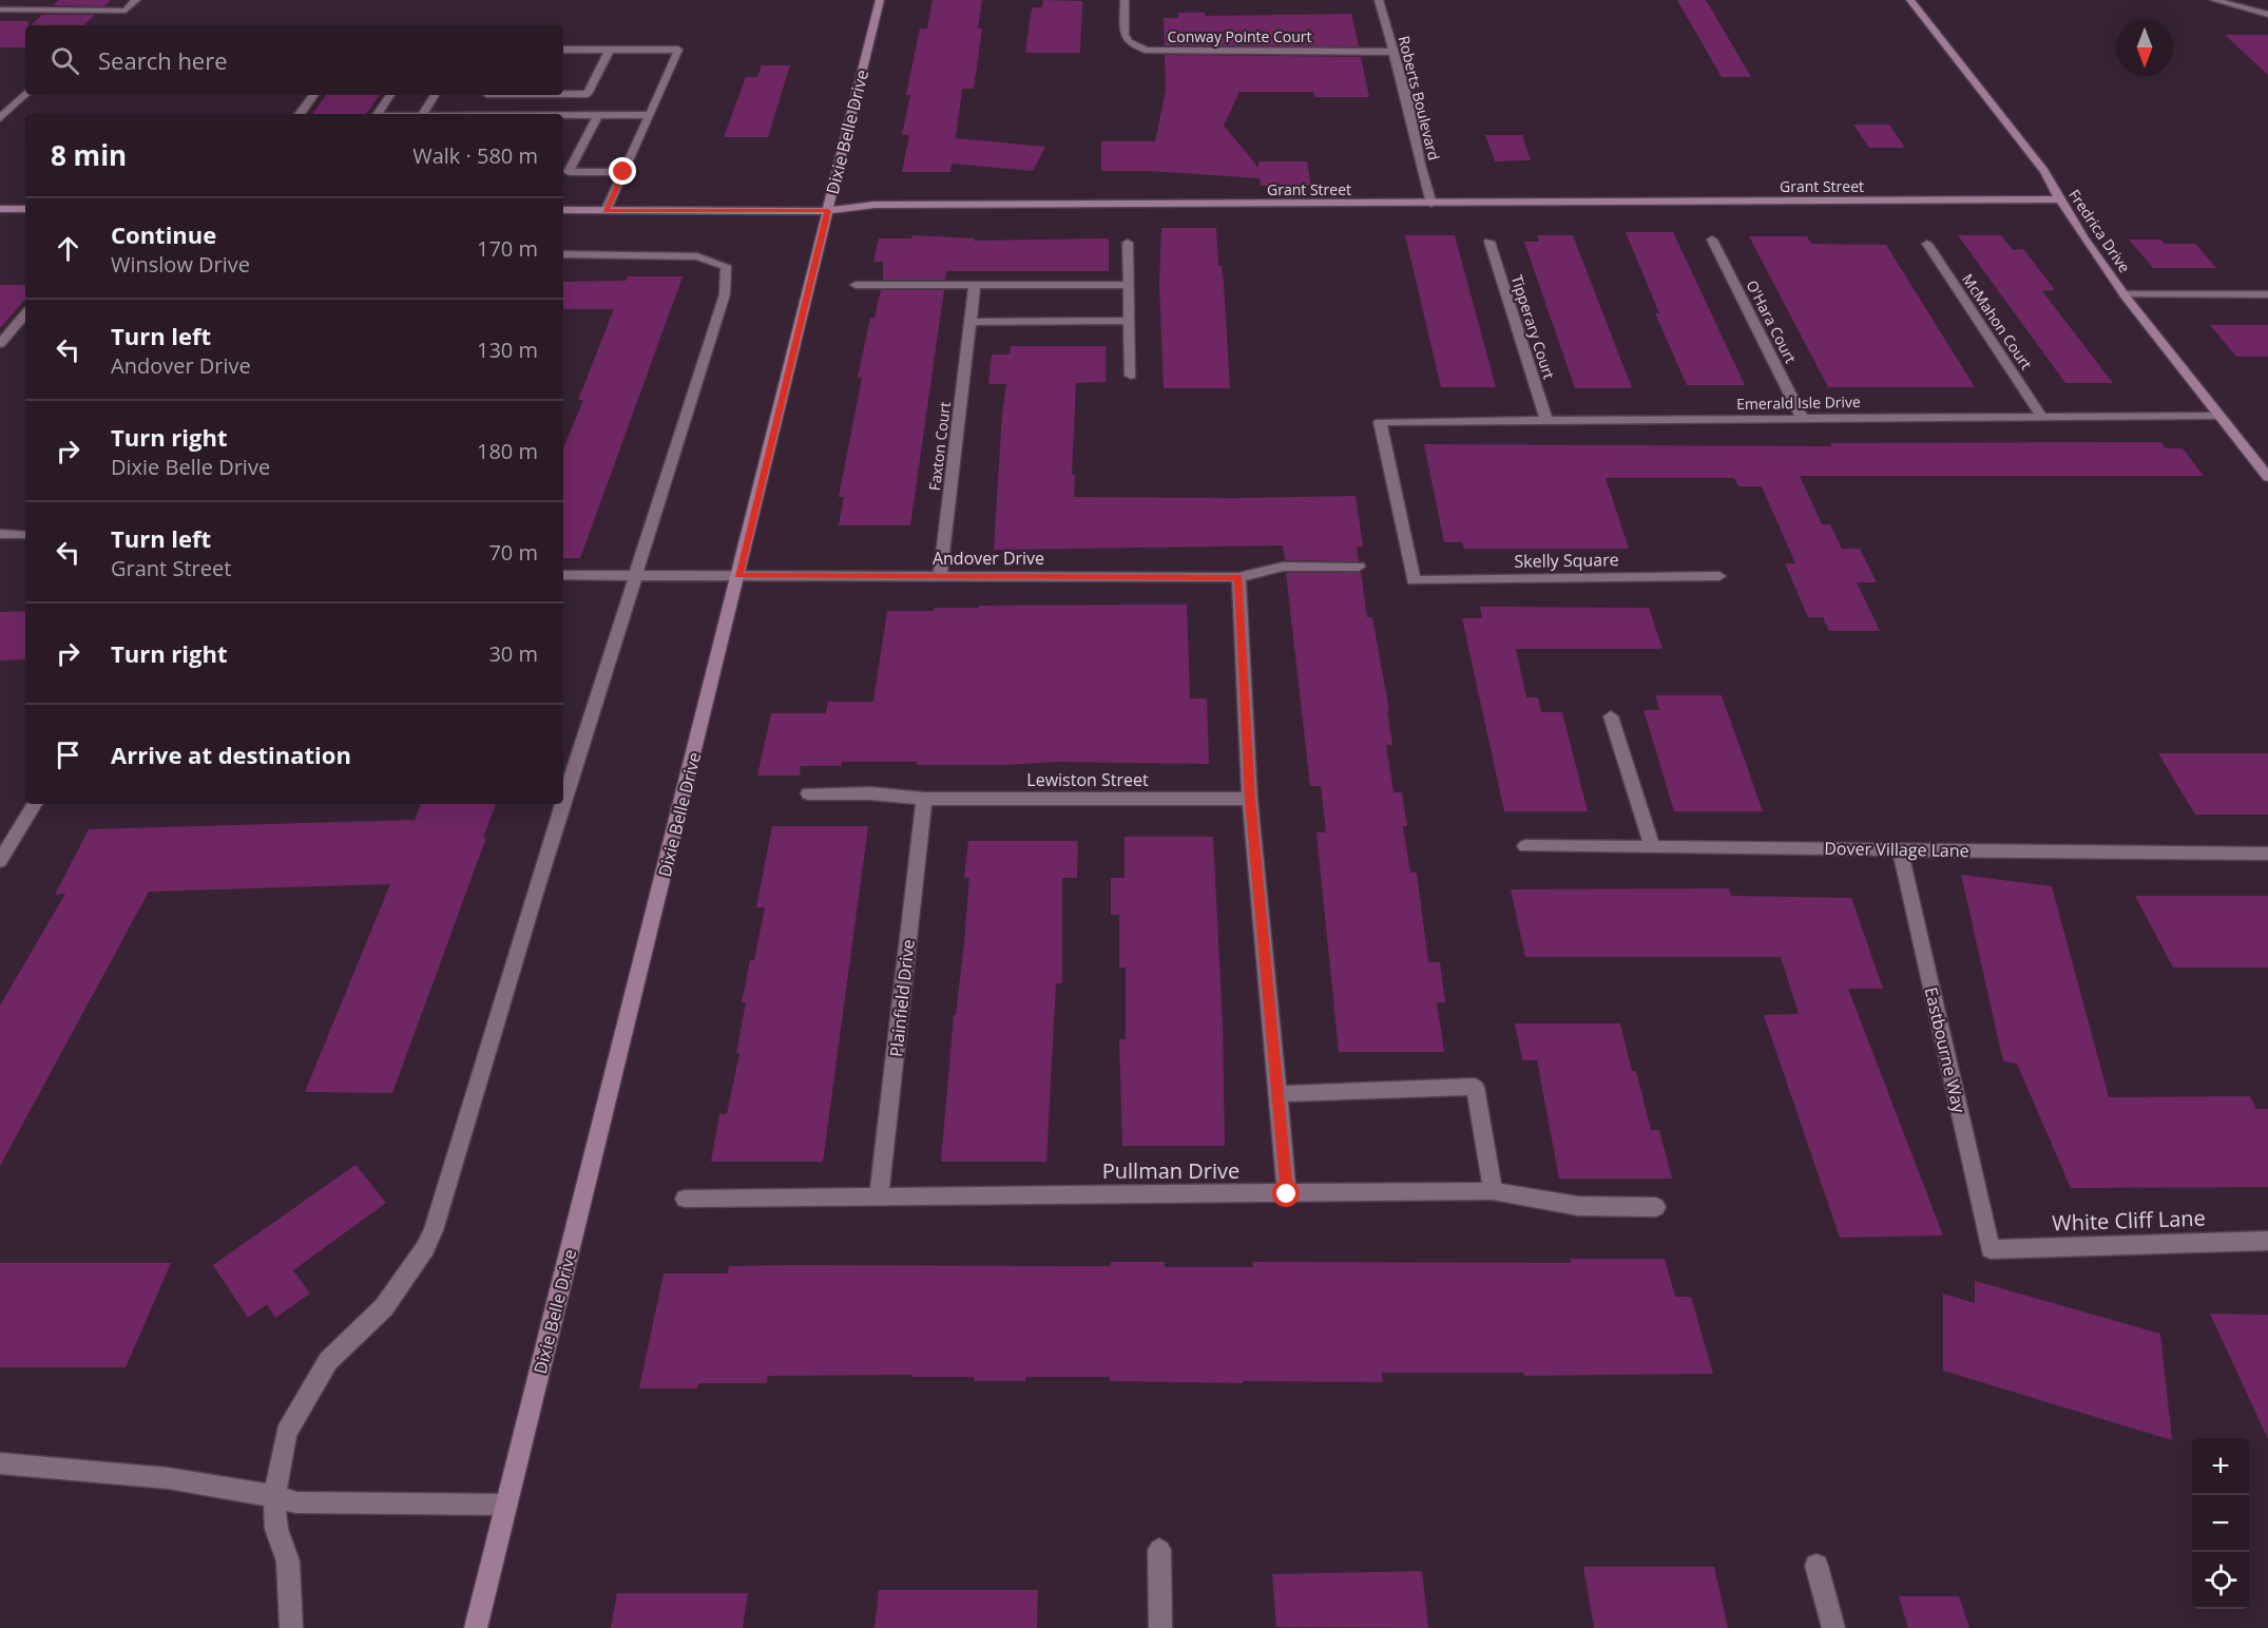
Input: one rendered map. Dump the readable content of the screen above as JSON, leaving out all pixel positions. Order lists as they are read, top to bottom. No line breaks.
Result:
{"streets":{"street":["Conway Pointe Court","Roberts Boulevard","Dixie Belle Drive","Grant Street","Fredrica Drive","O'Hara Court","McMahon Court","Tipperary Court","Emerald Isle Drive","Faxton Court","Andover Drive","Skelly Square","Lewiston Street","Dover Village Lane","Plainfield Drive","Eastbourne Way","Pullman Drive","White Cliff Lane"]},"crossings":[["Conway Pointe Court","Roberts Boulevard"],["Roberts Boulevard","Grant Street"],["Dixie Belle Drive","Grant Street"],["Dixie Belle Drive","Andover Drive"],["Grant Street","Fredrica Drive"],["Fredrica Drive","Emerald Isle Drive"],["O'Hara Court","Emerald Isle Drive"],["McMahon Court","Emerald Isle Drive"],["Tipperary Court","Emerald Isle Drive"],["Emerald Isle Drive","Skelly Square"],["Faxton Court","Andover Drive"],["Lewiston Street","Plainfield Drive"],["Dover Village Lane","Eastbourne Way"],["Plainfield Drive","Pullman Drive"],["Eastbourne Way","White Cliff Lane"]],"north":"bottom","page":{"search":"Search here","heading":["8 min","Walk · 580 m"],"list":[["Continue","Winslow Drive","170 m"],["Turn left","Andover Drive","130 m"],["Turn right","Dixie Belle Drive","180 m"],["Turn left","Grant Street","70 m"],["Turn right","30 m"],"Arrive at destination"],"map_buttons":["+","−"]}}
